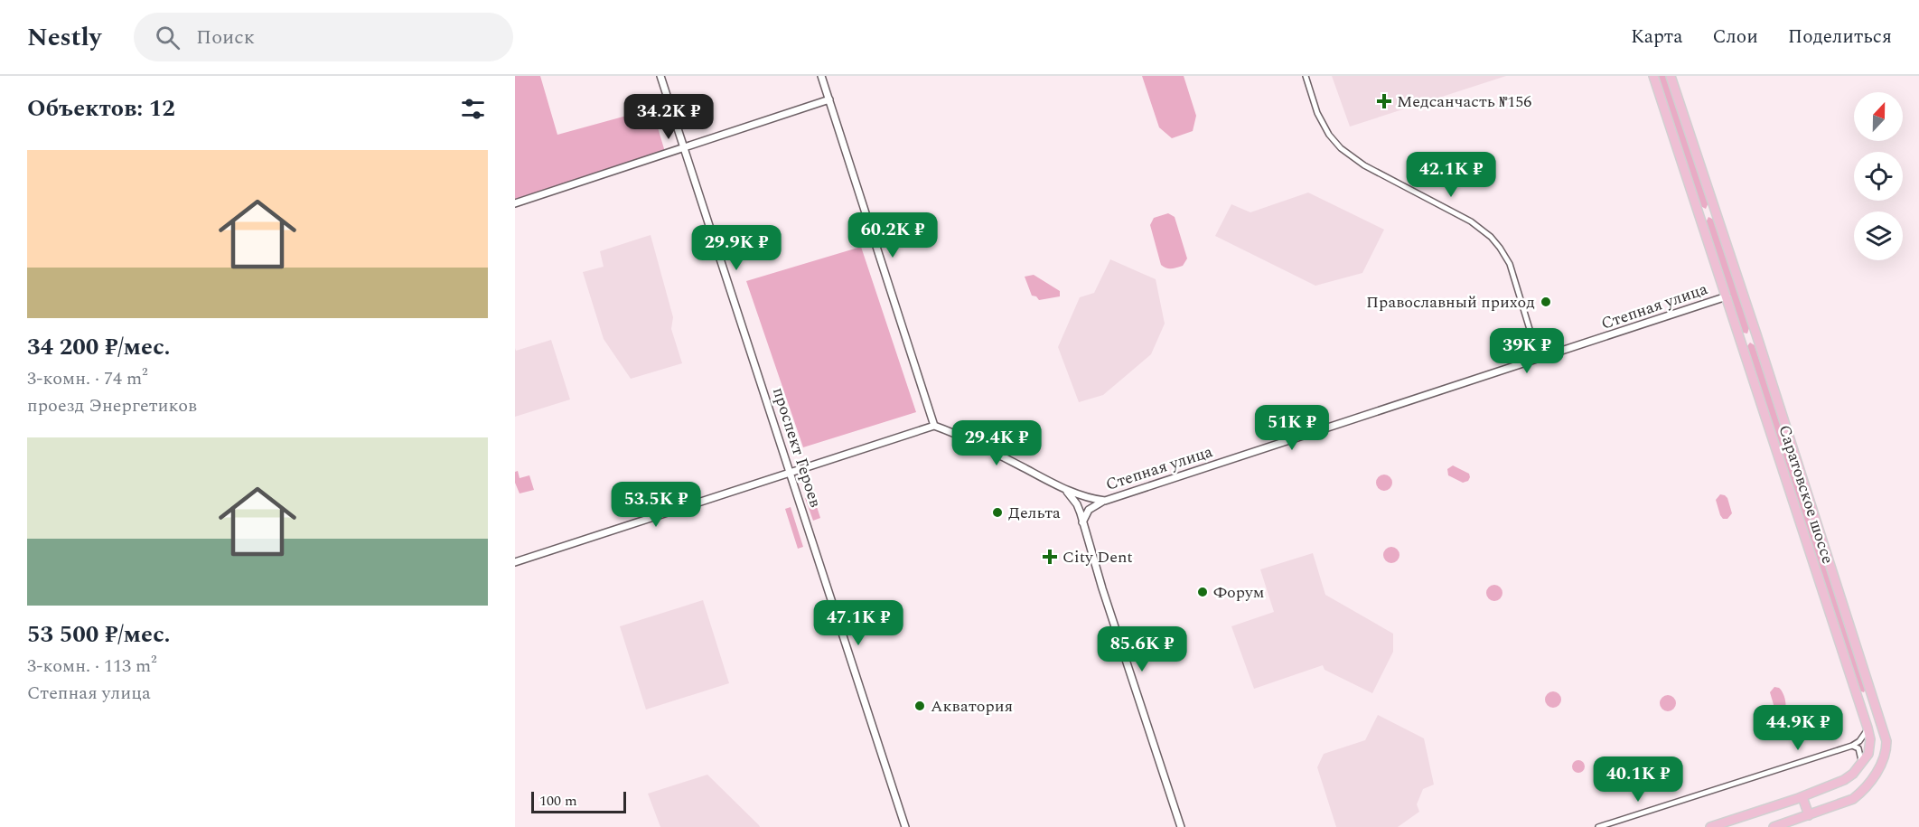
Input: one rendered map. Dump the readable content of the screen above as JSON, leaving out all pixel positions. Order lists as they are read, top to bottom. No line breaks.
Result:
{"streets":{"main road":["Саратовское шоссе"],"street":["Степная улица","проспект Героев"]},"crossings":[["Степная улица","Саратовское шоссе"]],"places":{"health":["Медсанчасть №156","City Dent"],"other":["Православный приход","Дельта","Форум","Акватория"]},"scale_bar":"100 m","north":"top","page":{"header":"Nestly","search":"Поиск","nav":["Карта","Слои","Поделиться"],"heading":"Объектов: 12","price":["34.2K ₽","42.1K ₽","60.2K ₽","29.9K ₽","39K ₽","51K ₽","29.4K ₽","53.5K ₽","47.1K ₽","85.6K ₽","44.9K ₽","40.1K ₽"],"list":[{"name":"34 200 ₽/мес.","note":"3-комн. · 74 m² · проезд Энергетиков"},{"name":"53 500 ₽/мес.","note":"3-комн. · 113 m² · Степная улица"}],"scale":"100 m"}}
